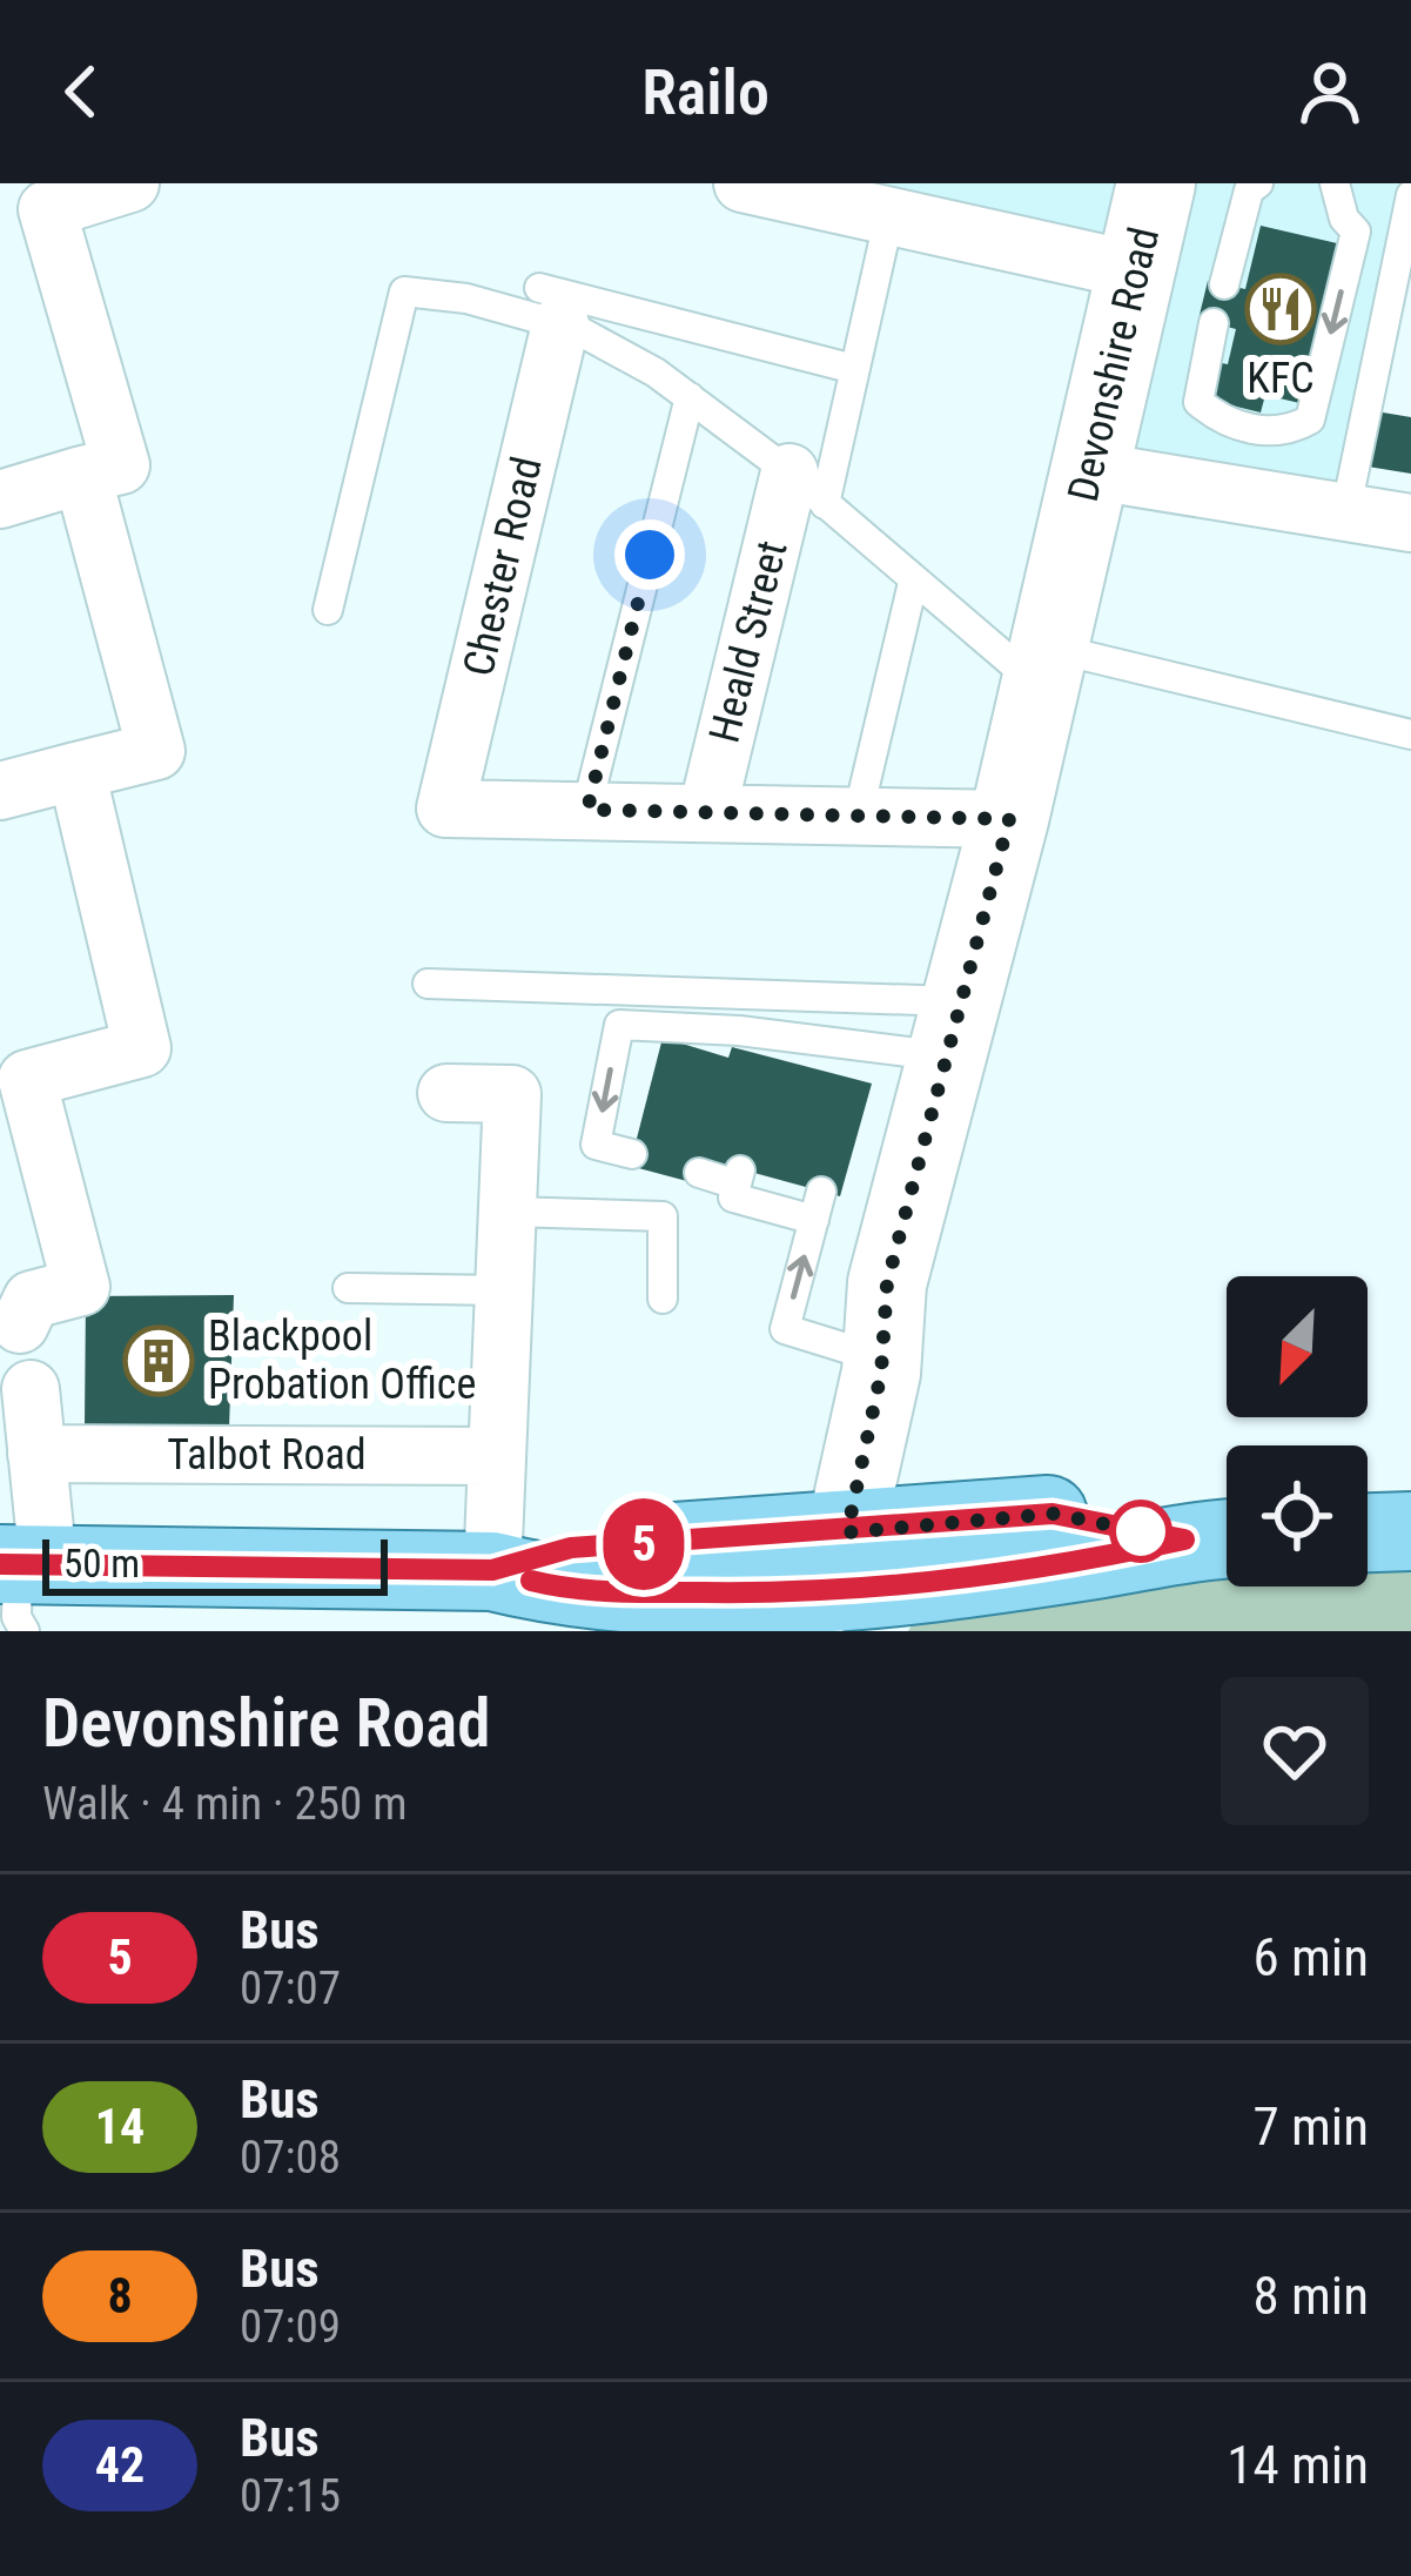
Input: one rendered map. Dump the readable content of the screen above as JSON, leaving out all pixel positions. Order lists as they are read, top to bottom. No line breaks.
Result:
{"streets":{"main road":["Devonshire Road"],"street":["Chester Road","Heald Street","Talbot Road"]},"places":{"restaurant":["KFC"],"building":["Blackpool Probation Office"]},"lines":["bus line 5"],"scale_bar":"50 m","north":"bottom left","page":{"header":"Railo","on_map":"5","scale":"50 m","heading":["Devonshire Road","Walk · 4 min · 250 m"],"list":[{"mark":"5","name":"Bus","note":"07:07","value":"6 min"},{"mark":"14","name":"Bus","note":"07:08","value":"7 min"},{"mark":"8","name":"Bus","note":"07:09","value":"8 min"},{"mark":"42","name":"Bus","note":"07:15","value":"14 min"}]}}
